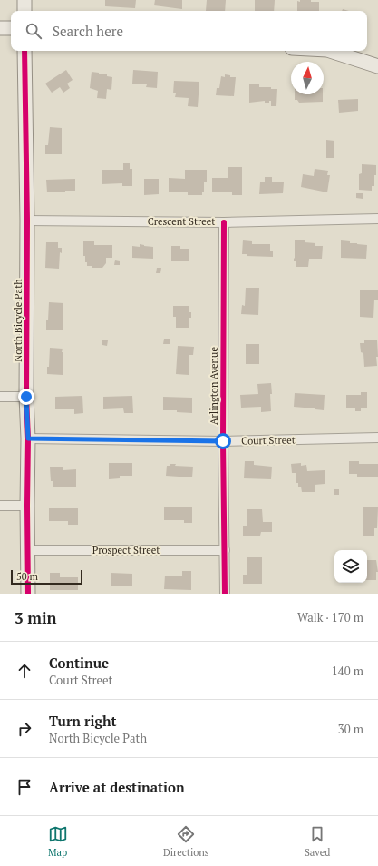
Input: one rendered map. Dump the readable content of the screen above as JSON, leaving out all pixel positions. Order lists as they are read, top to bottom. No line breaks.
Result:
{"streets":{"street":["Crescent Street","North Bicycle Path","Arlington Avenue","Court Street","Prospect Street"]},"crossings":[["Crescent Street","North Bicycle Path"],["Crescent Street","Arlington Avenue"],["North Bicycle Path","Court Street"],["North Bicycle Path","Prospect Street"],["Arlington Avenue","Court Street"],["Arlington Avenue","Prospect Street"]],"scale_bar":"50 m","north":"top","page":{"search":"Search here","scale":"50 m","heading":["3 min","Walk · 170 m"],"list":[["Continue","Court Street","140 m"],["Turn right","North Bicycle Path","30 m"],"Arrive at destination"],"nav":["Map","Directions","Saved"]}}
